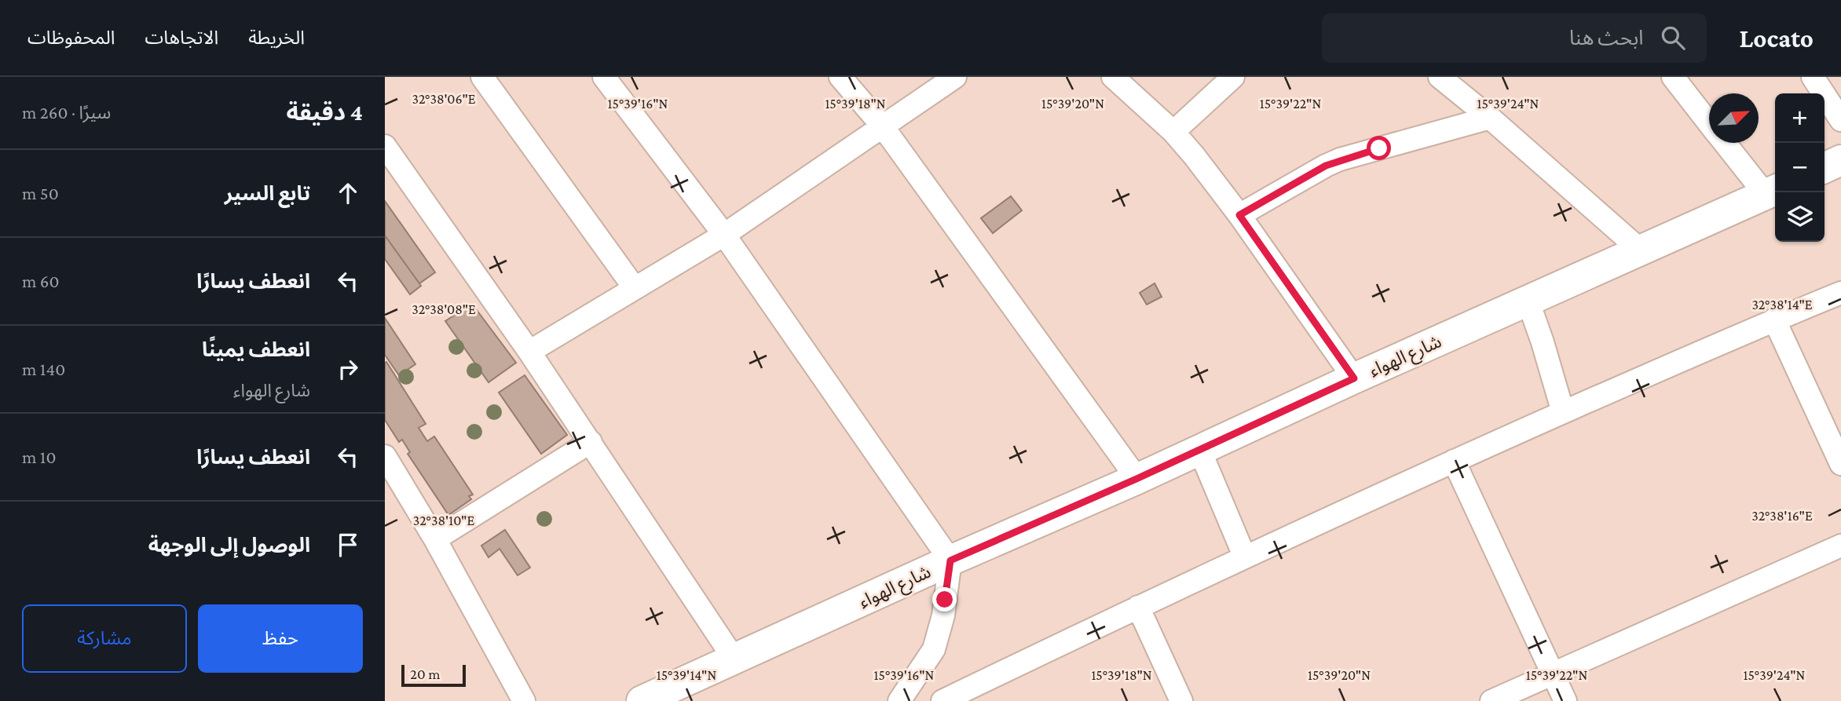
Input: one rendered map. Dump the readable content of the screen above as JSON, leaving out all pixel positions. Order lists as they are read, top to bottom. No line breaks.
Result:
{"streets":{"street":["شارع الهواء"]},"scale_bar":"20 m","north":"top right","page":{"header":"Locato","search":"ابحث هنا","nav":["الخريطة","الاتجاهات","المحفوظات"],"heading":["4 دقيقة","سيرًا · 260 m"],"map_buttons":["+","−"],"list":[["تابع السير","50 m"],["انعطف يسارًا","60 m"],["انعطف يمينًا","شارع الهواء","140 m"],["انعطف يسارًا","10 m"],"الوصول إلى الوجهة"],"buttons":["حفظ","مشاركة"],"scale":"20 m"},"coordinates":["32°38'06\"E","15°39'16\"N","15°39'18\"N","15°39'20\"N","15°39'22\"N","15°39'24\"N","32°38'14\"E","32°38'08\"E","32°38'16\"E","32°38'10\"E","15°39'14\"N"]}
